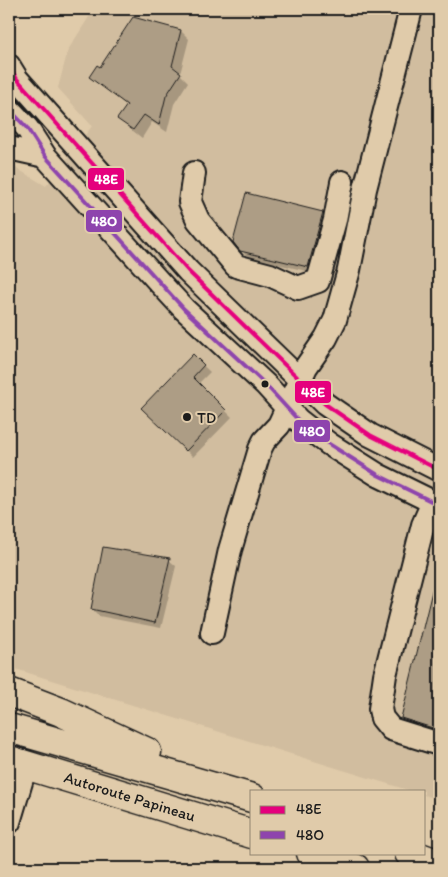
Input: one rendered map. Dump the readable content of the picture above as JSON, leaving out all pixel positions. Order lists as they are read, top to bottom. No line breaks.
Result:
{"streets":{"highway":["Autoroute Papineau"]},"places":["TD"],"lines":["transit line 48E","transit line 48O"],"legend":["48E","48O"]}
